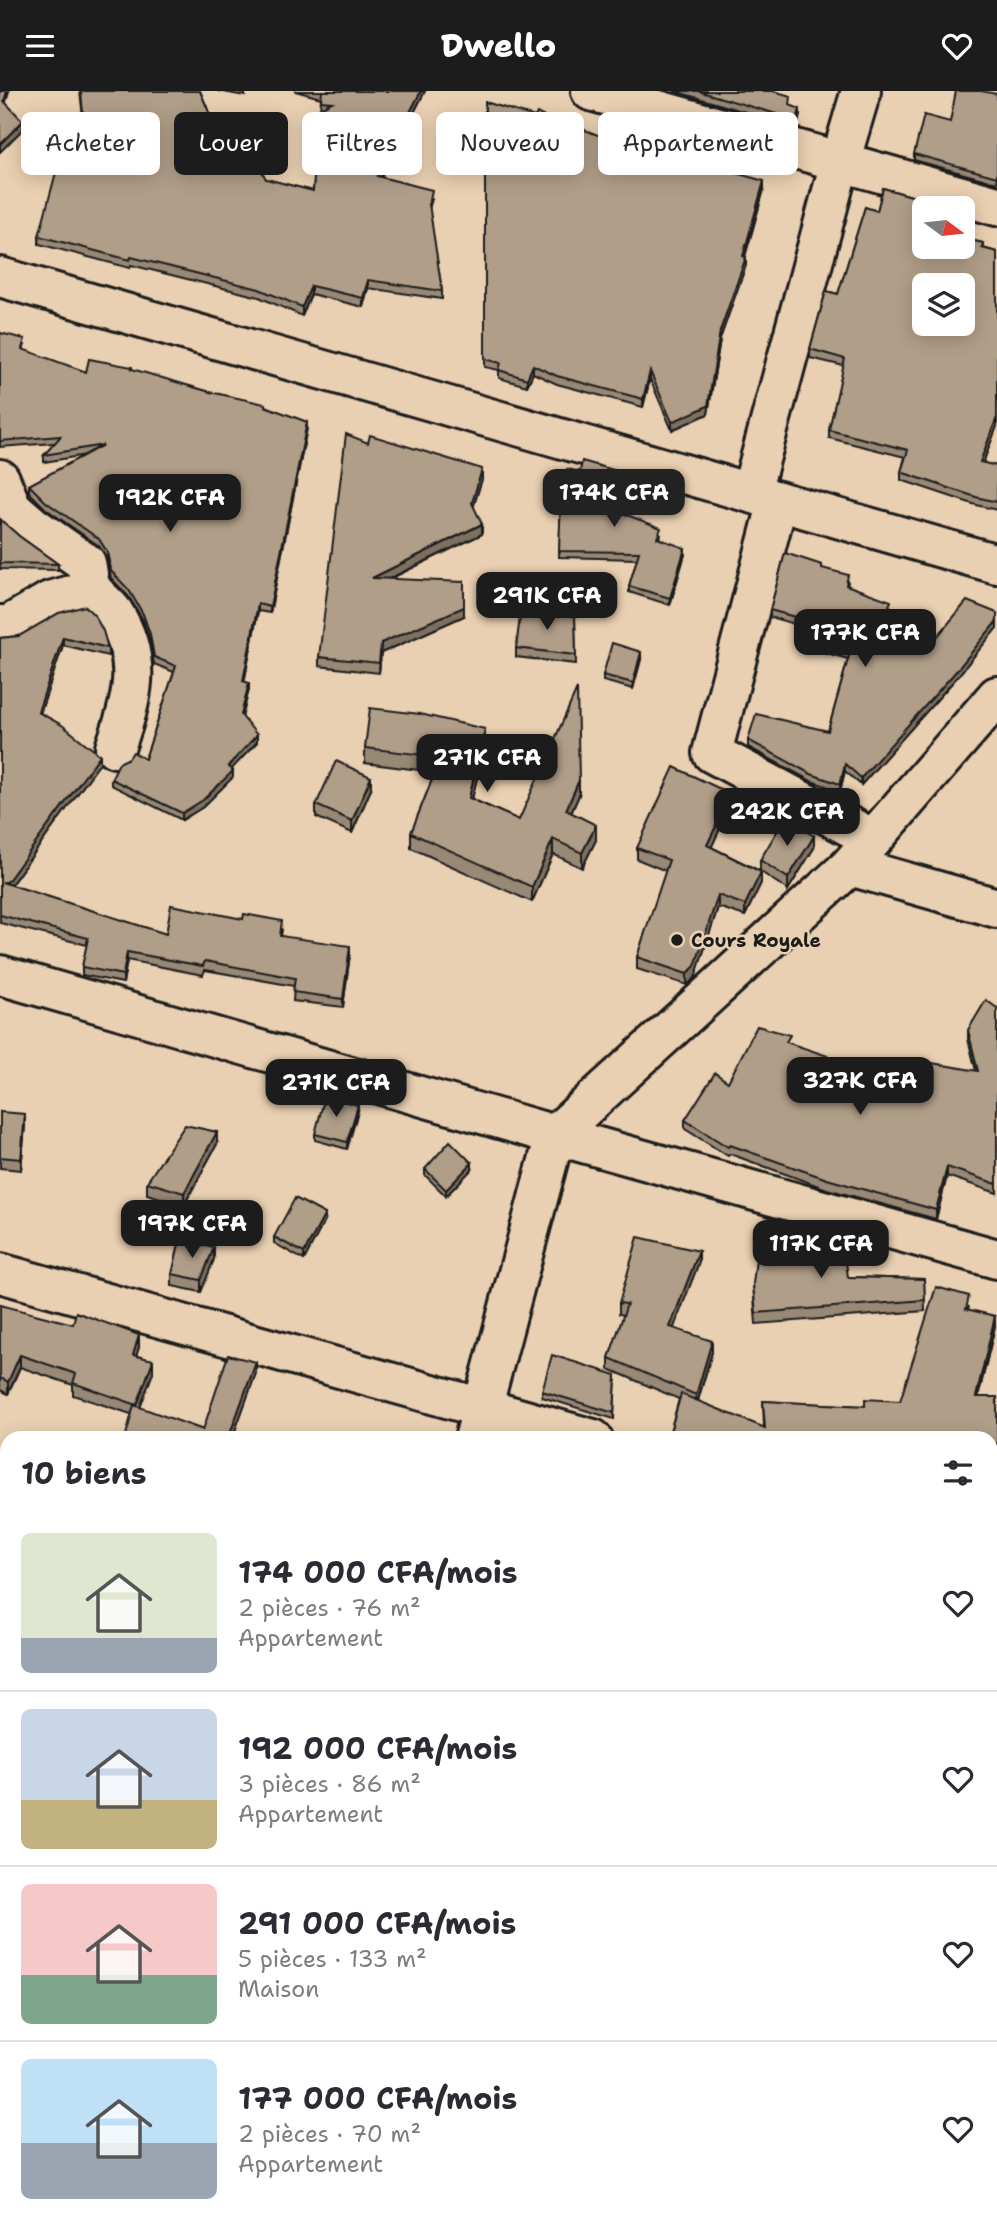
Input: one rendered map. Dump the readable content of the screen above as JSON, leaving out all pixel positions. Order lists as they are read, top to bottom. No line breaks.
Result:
{"places":["Cours Royale"],"north":"right","page":{"header":"Dwello","chip":["Acheter","Louer","Filtres","Nouveau","Appartement"],"price":["174K CFA","192K CFA","291K CFA","177K CFA","271K CFA","242K CFA","327K CFA","271K CFA","197K CFA","117K CFA"],"heading":"10 biens","list":[{"name":"174 000 CFA/mois","note":"2 pièces · 76 m² · Appartement"},{"name":"192 000 CFA/mois","note":"3 pièces · 86 m² · Appartement"},{"name":"291 000 CFA/mois","note":"5 pièces · 133 m² · Maison"},{"name":"177 000 CFA/mois","note":"2 pièces · 70 m² · Appartement"}]}}
